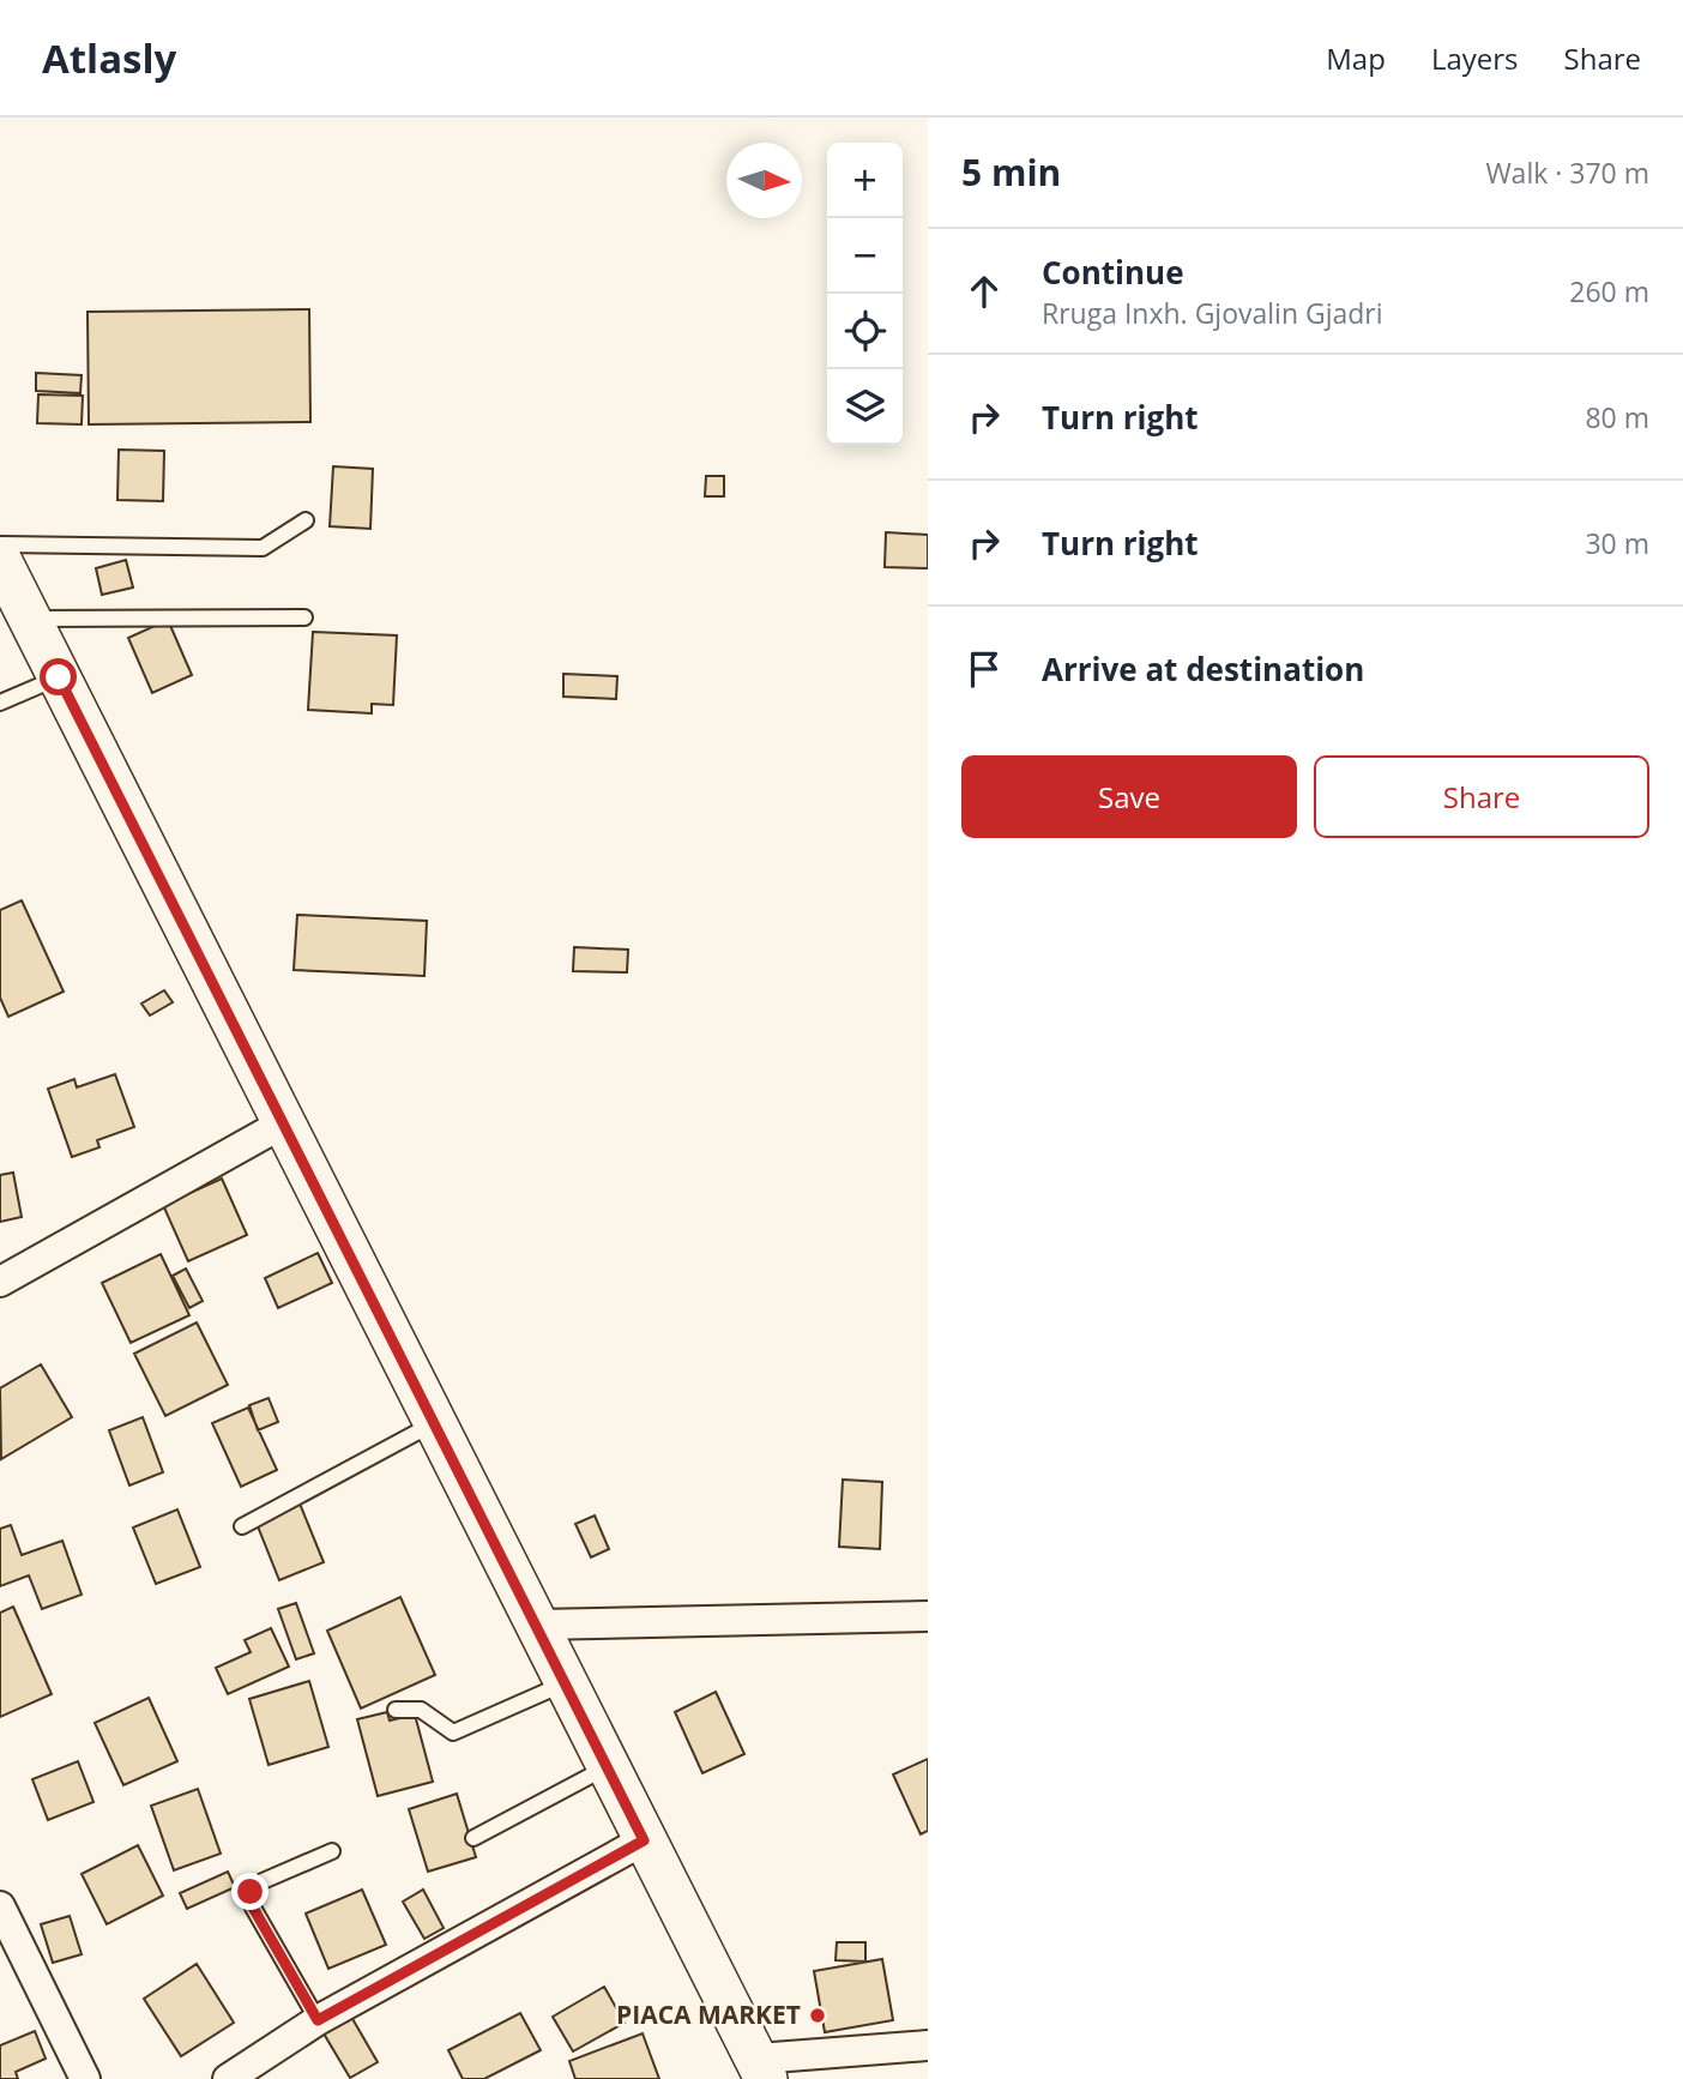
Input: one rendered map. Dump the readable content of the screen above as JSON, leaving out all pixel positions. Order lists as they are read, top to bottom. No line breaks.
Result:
{"places":["PIACA MARKET"],"north":"right","page":{"header":"Atlasly","nav":["Map","Layers","Share"],"heading":["5 min","Walk · 370 m"],"map_buttons":["+","−"],"list":[["Continue","Rruga Inxh. Gjovalin Gjadri","260 m"],["Turn right","80 m"],["Turn right","30 m"],"Arrive at destination"],"buttons":["Save","Share"]}}
